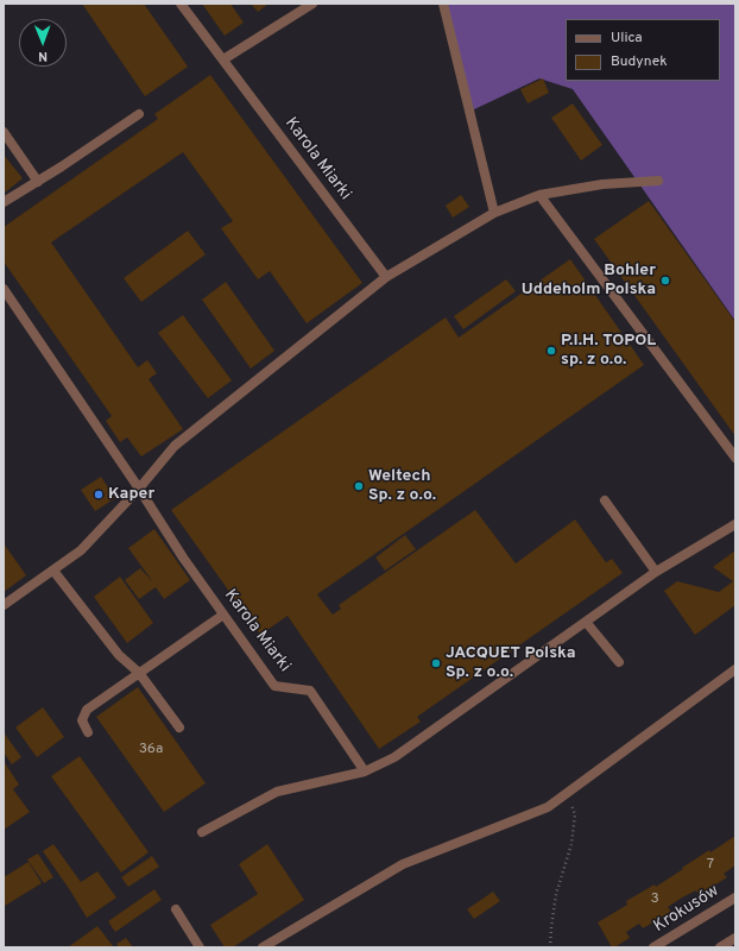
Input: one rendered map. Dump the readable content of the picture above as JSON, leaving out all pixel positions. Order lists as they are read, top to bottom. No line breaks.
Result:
{"streets":{"street":["Karola Miarki","Krokusów"]},"places":["Bohler Uddeholm Polska","P.I.H. TOPOL sp. z o.o.","Weltech Sp. z o.o.","Kaper","JACQUET Polska Sp. z o.o."],"house_numbers":["36a","7","3"],"legend":["Ulica","Budynek"],"north":"bottom"}
